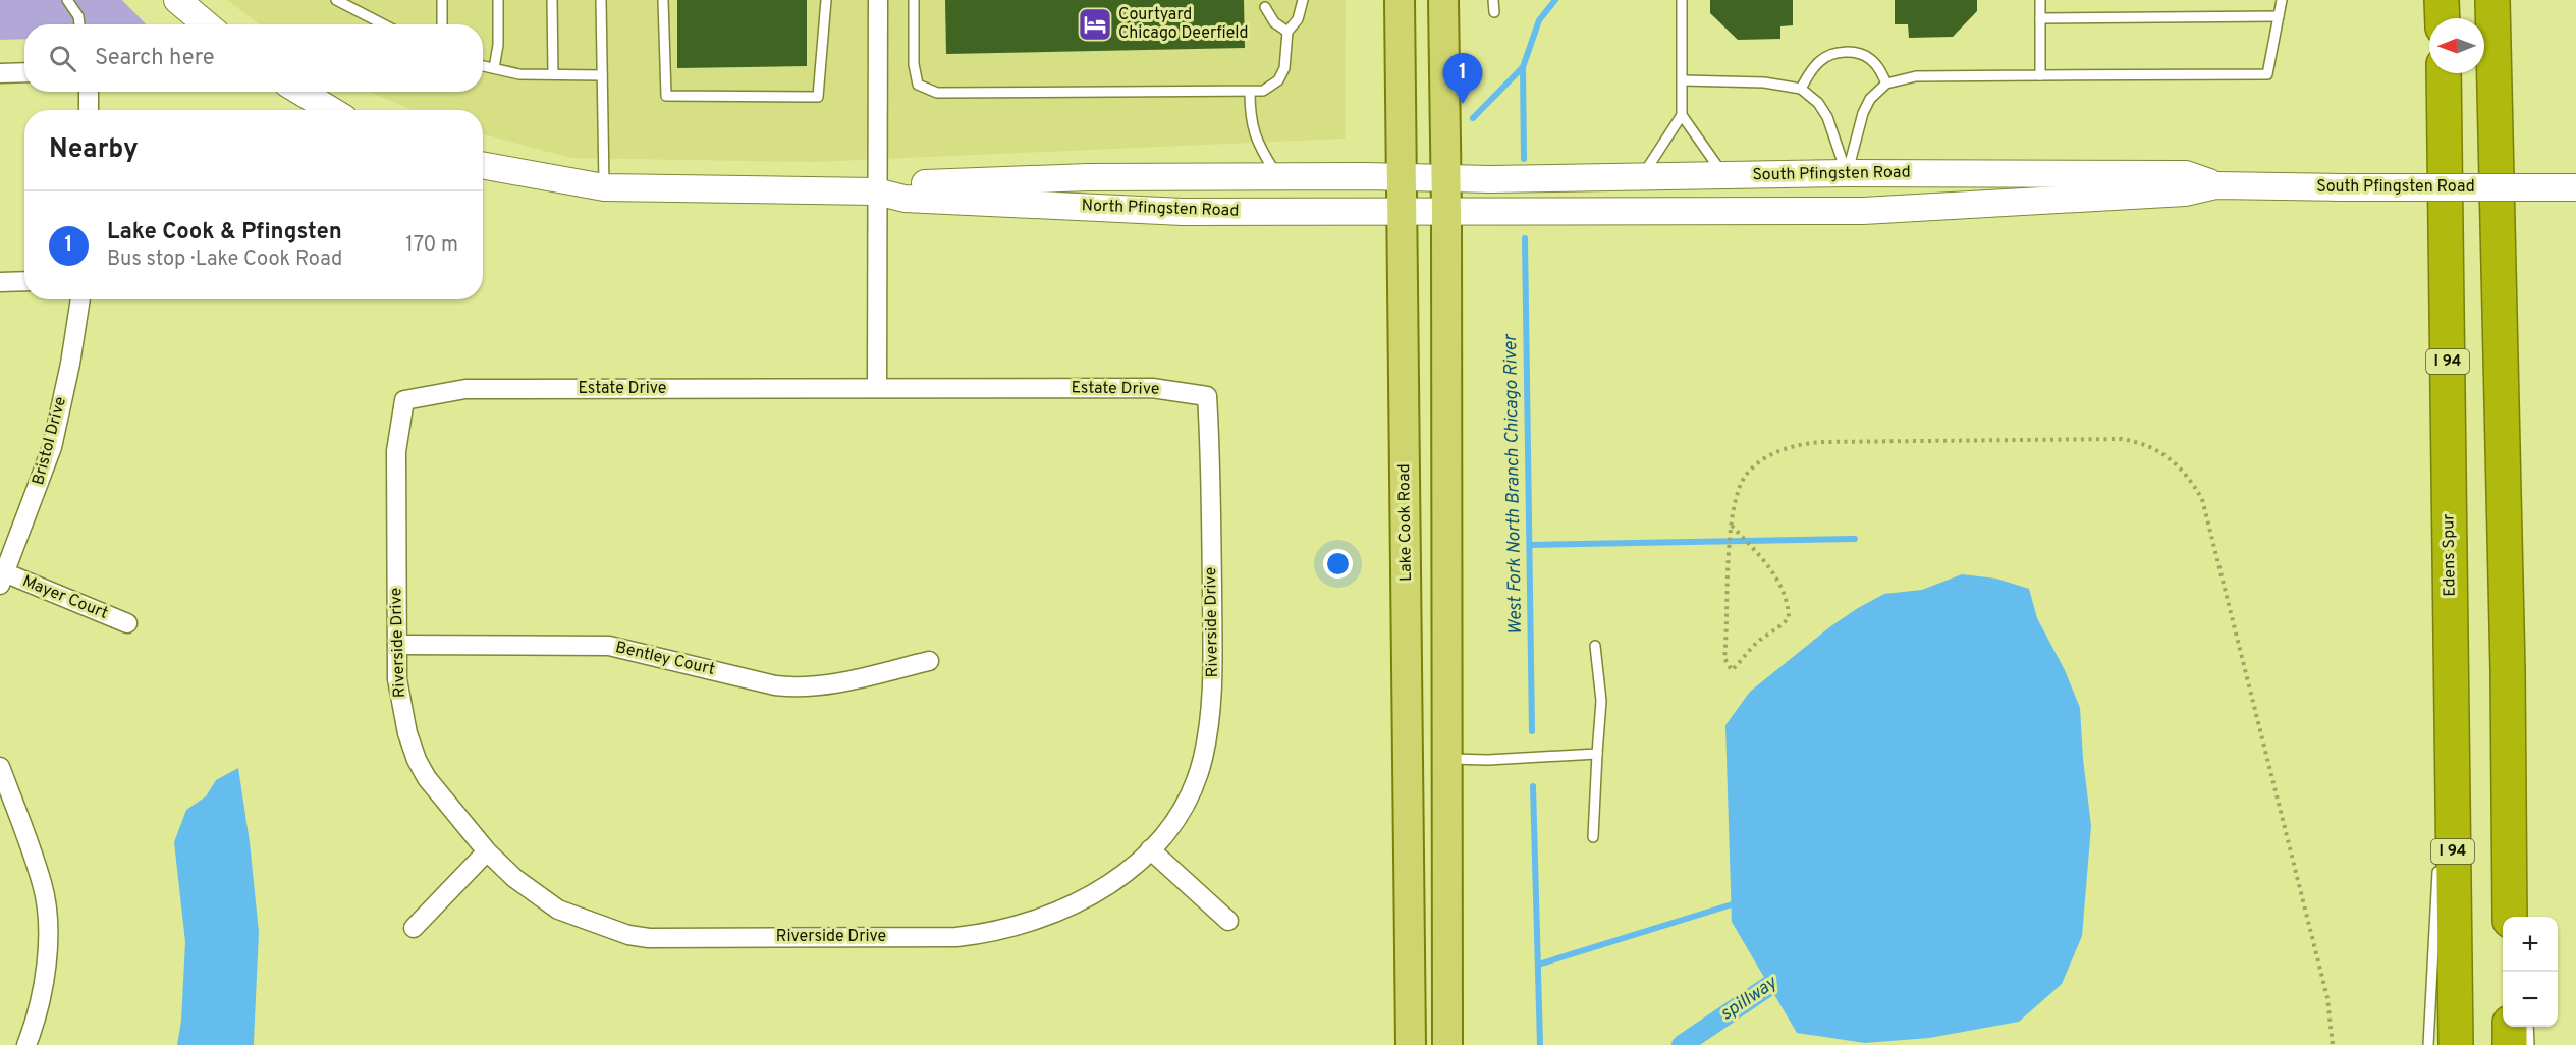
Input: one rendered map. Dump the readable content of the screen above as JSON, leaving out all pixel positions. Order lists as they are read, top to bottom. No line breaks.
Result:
{"streets":{"highway":["I 94","Edens Spur"],"main road":["South Pfingsten Road","North Pfingsten Road","Lake Cook Road"],"street":["Estate Drive","Bristol Drive","Mayer Court","Riverside Drive","Bentley Court"]},"crossings":[["South Pfingsten Road","North Pfingsten Road"],["North Pfingsten Road","Lake Cook Road"],["I 94","Edens Spur"],["Estate Drive","Riverside Drive"],["Bristol Drive","Mayer Court"],["Riverside Drive","Bentley Court"]],"water":["West Fork North Branch Chicago River","spillway"],"places":{"hotel":["Courtyard Chicago Deerfield"]},"north":"left","page":{"search":"Search here","pins":"1","heading":"Nearby","list":[{"mark":"1","name":"Lake Cook & Pfingsten","note":"Bus stop · Lake Cook Road","value":"170 m"}],"map_buttons":["+","−"]}}
